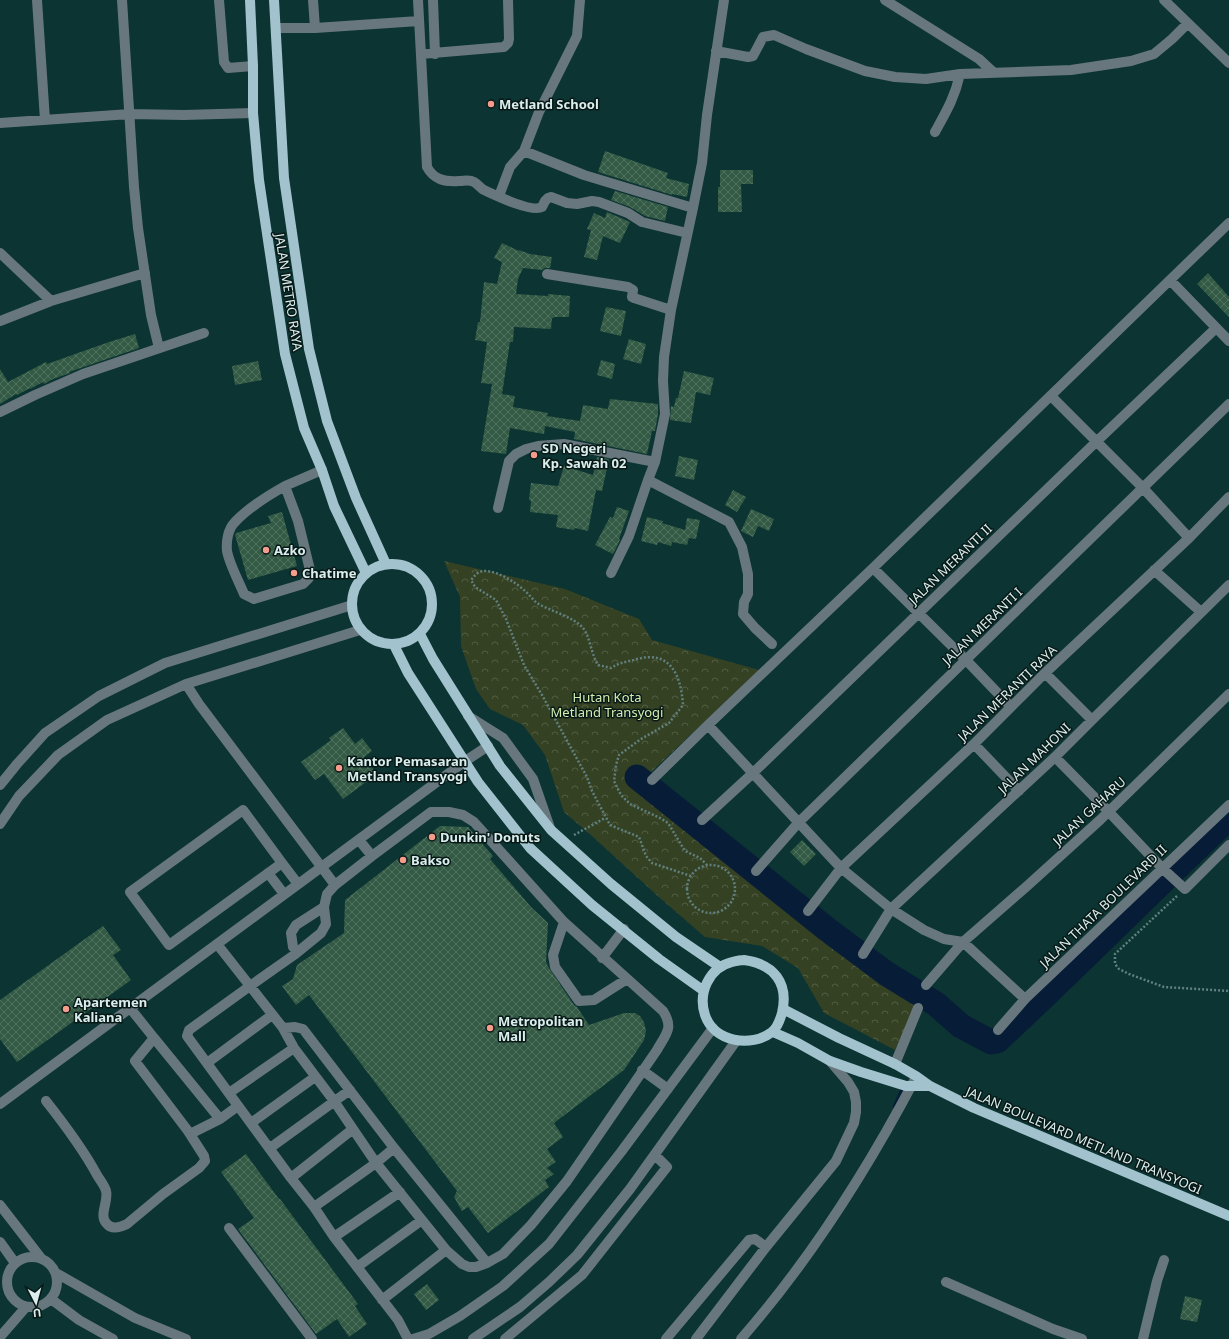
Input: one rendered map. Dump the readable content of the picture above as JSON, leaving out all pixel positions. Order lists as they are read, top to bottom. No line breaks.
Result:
{"streets":{"main road":["JALAN METRO RAYA","JALAN BOULEVARD METLAND TRANSYOGI"],"street":["JALAN MERANTI II","JALAN MERANTI I","JALAN MERANTI RAYA","JALAN MAHONI","JALAN GAHARU","JALAN THATA BOULEVARD II"]},"parks":["Hutan Kota Metland Transyogi"],"places":["Metland School","SD Negeri Kp. Sawah 02","Azko","Chatime","Kantor Pemasaran Metland Transyogi","Dunkin' Donuts","Bakso","Apartemen Kaliana","Metropolitan Mall"],"north":"bottom"}
